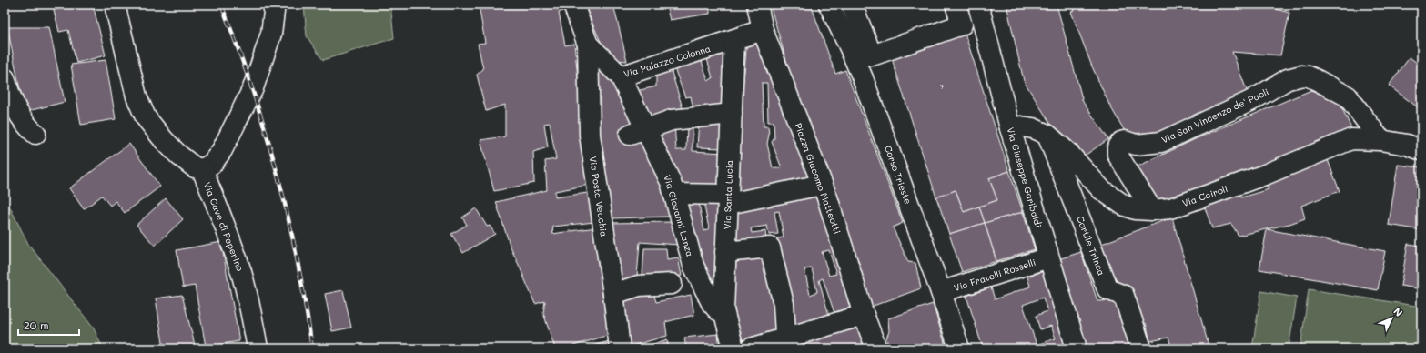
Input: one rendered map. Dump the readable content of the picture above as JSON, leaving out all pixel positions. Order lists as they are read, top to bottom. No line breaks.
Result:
{"streets":{"street":["Via Palazzo Colonna","Via San Vincenzo de' Paoli","Corso Trieste","Via Giuseppe Garibaldi","Piazza Giacomo Matteotti","Via Santa Lucia","Via Cairoli","Via Posta Vecchia","Via Giovanni Lanza","Via Cave di Peperino","Cortile Trinca","Via Fratelli Rosselli"]},"crossings":[["Via Palazzo Colonna","Piazza Giacomo Matteotti"],["Via Palazzo Colonna","Via Santa Lucia"],["Via Palazzo Colonna","Via Posta Vecchia"],["Via Palazzo Colonna","Via Giovanni Lanza"],["Via San Vincenzo de' Paoli","Via Cairoli"],["Corso Trieste","Via Fratelli Rosselli"],["Via Giuseppe Garibaldi","Via Cairoli"],["Via Giuseppe Garibaldi","Via Fratelli Rosselli"],["Via Santa Lucia","Via Giovanni Lanza"],["Via Cairoli","Cortile Trinca"]],"house_numbers":["7"],"scale_bar":"20 m","north":"top right"}
